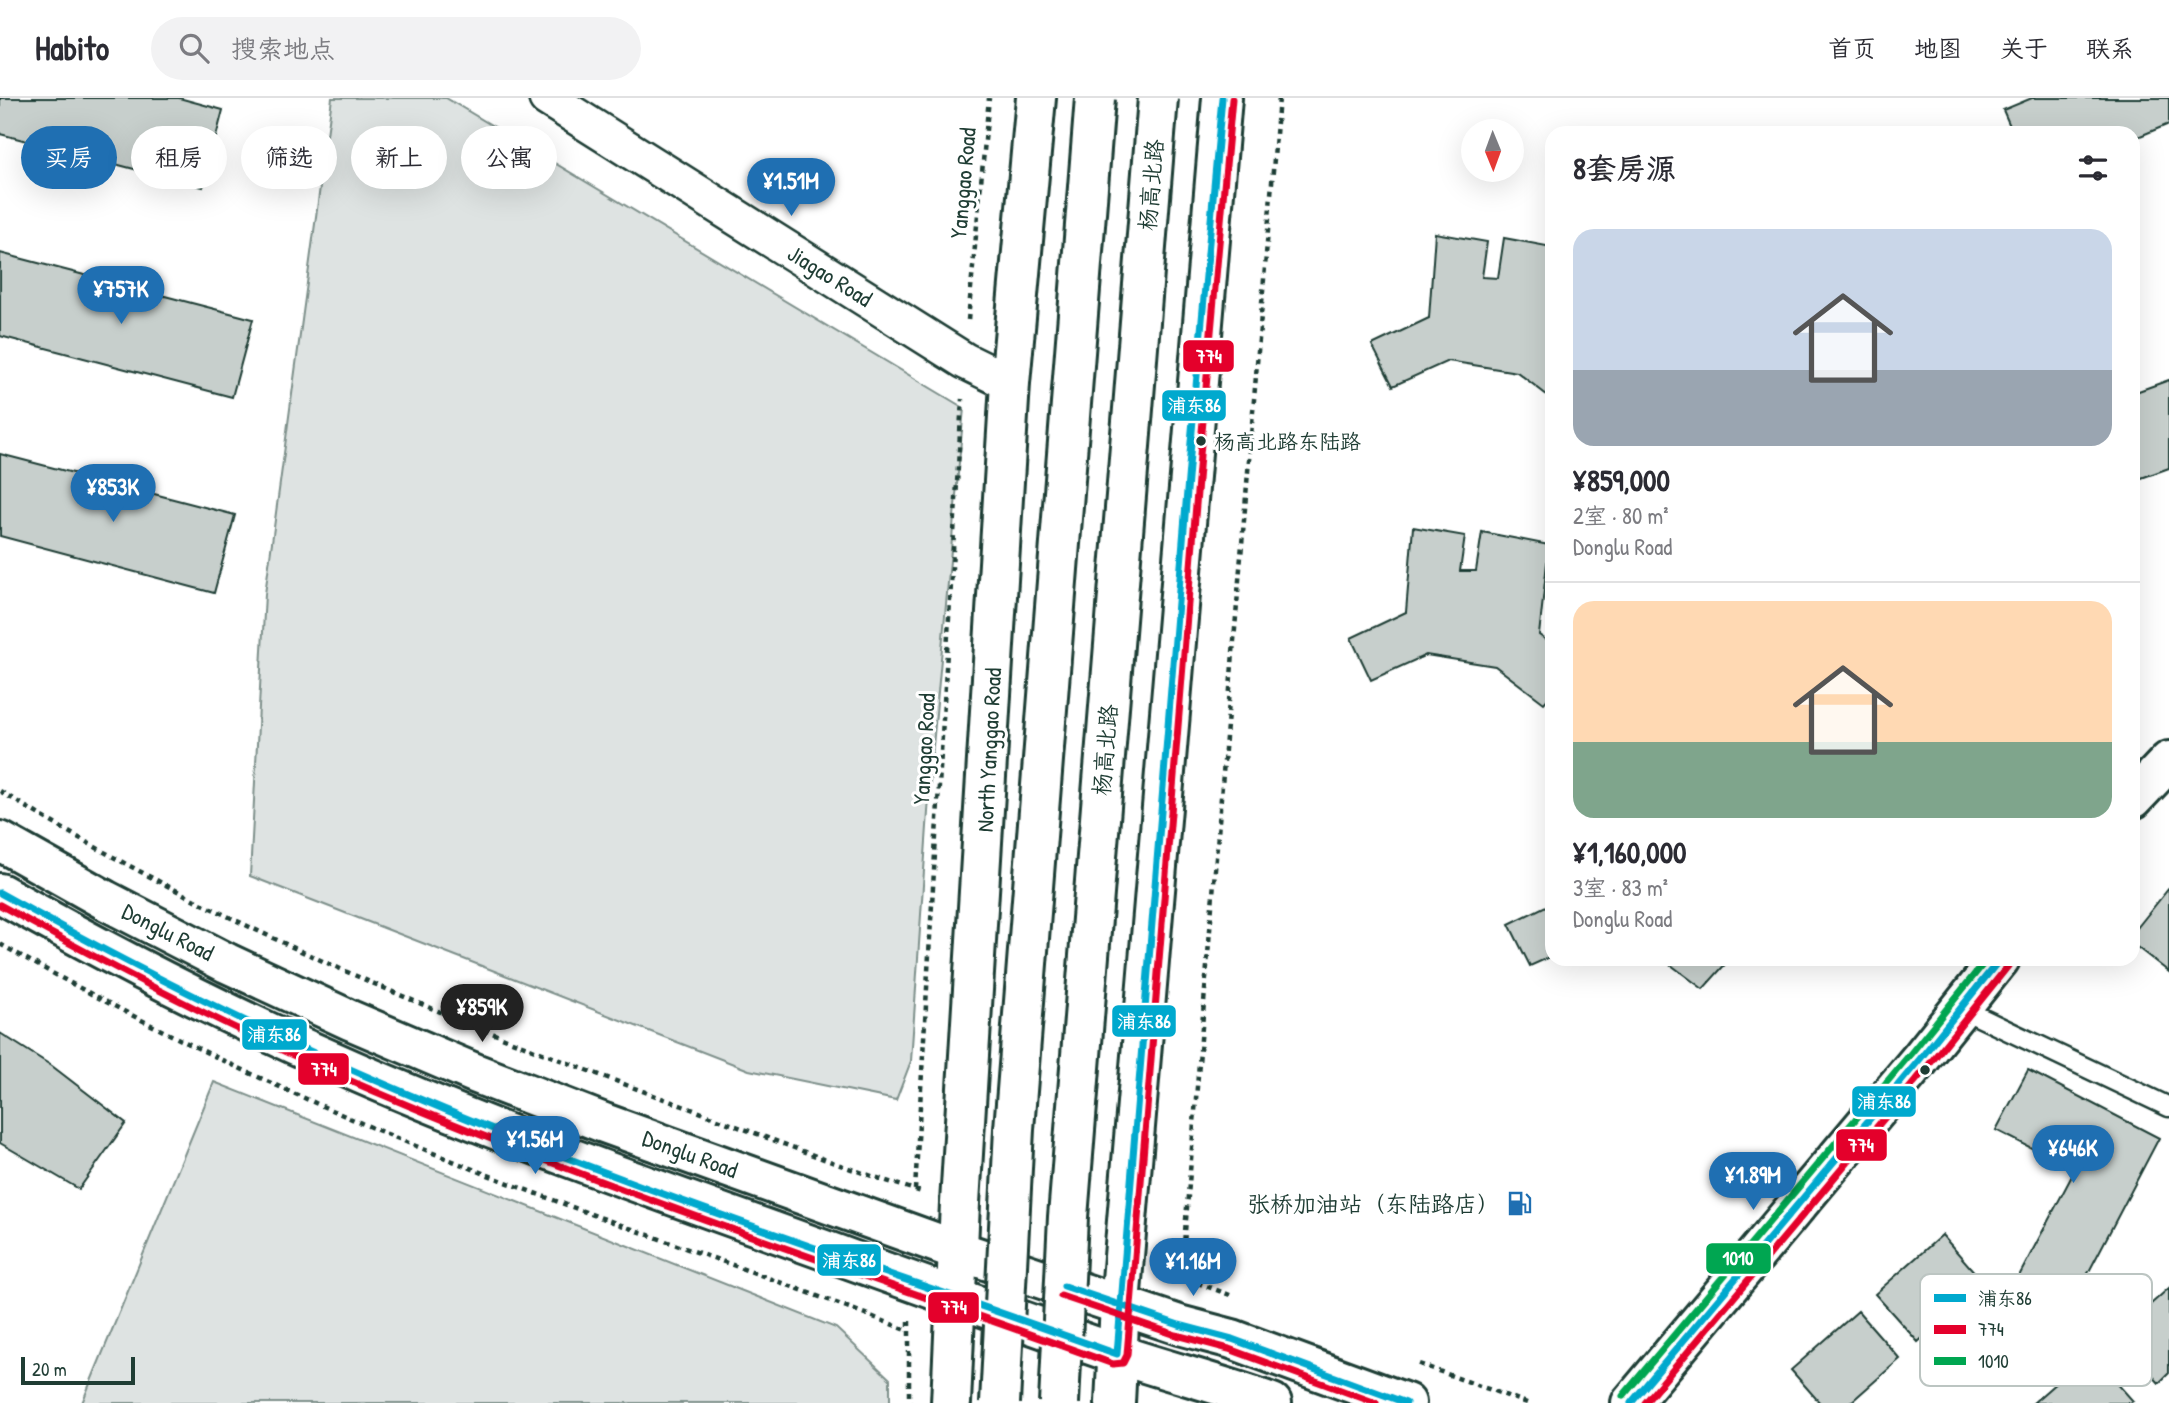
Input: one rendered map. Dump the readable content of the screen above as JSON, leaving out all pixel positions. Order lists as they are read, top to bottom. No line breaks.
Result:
{"streets":{"main road":["杨高北路","North Yanggao Road","Donglu Road"],"street":["Jiagao Road"],"path":["Yanggao Road"]},"crossings":[["Yanggao Road","Jiagao Road"],["Yanggao Road","Donglu Road"],["Jiagao Road","North Yanggao Road"],["North Yanggao Road","Donglu Road"]],"places":{"other":["杨高北路东陆路"],"fuel station":["张桥加油站（东陆路店）"]},"lines":["transit line 浦东86","transit line 774","transit line 1010"],"legend":["浦东86","774","1010"],"scale_bar":"20 m","north":"bottom","page":{"header":"Habito","search":"搜索地点","nav":["首页","地图","关于","联系"],"chip":["买房","租房","筛选","新上","公寓"],"heading":"8套房源","price":["¥1.51M","¥757K","¥853K","¥859K","¥1.56M","¥646K","¥1.89M","¥1.16M"],"list":[{"name":"¥859,000","note":"2室 · 80 m² · Donglu Road"},{"name":"¥1,160,000","note":"3室 · 83 m² · Donglu Road"}],"scale":"20 m"}}
